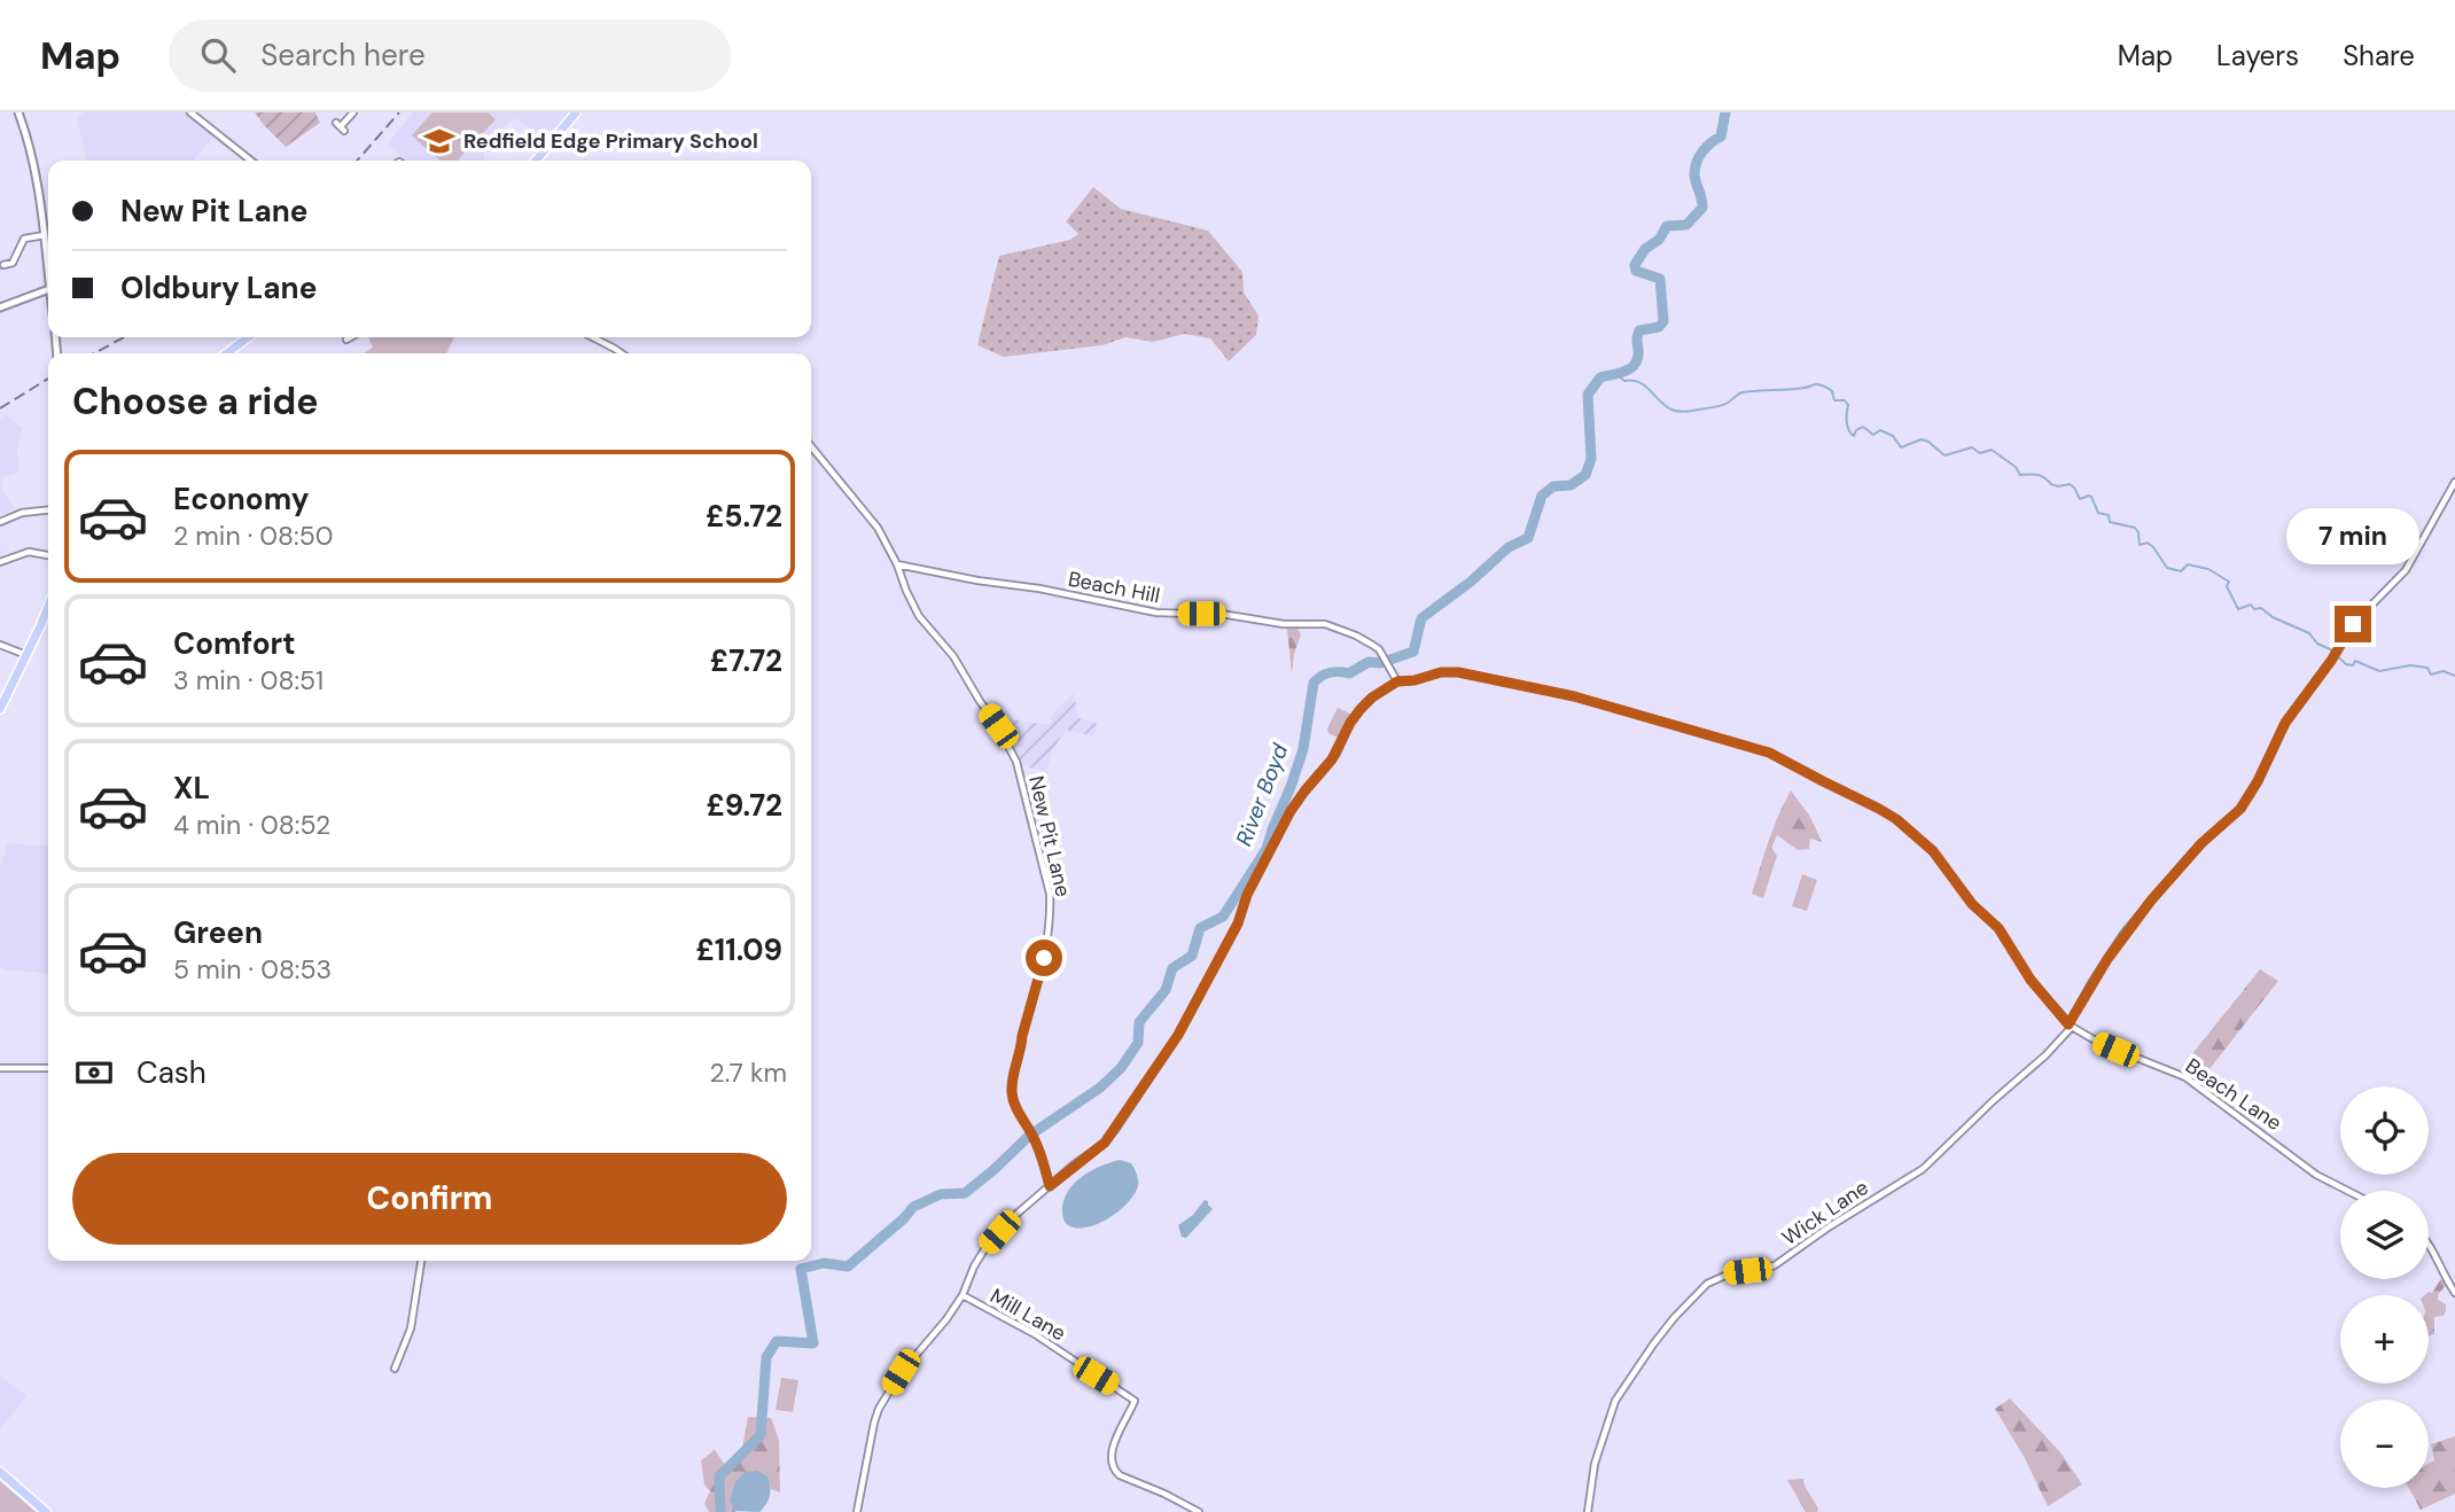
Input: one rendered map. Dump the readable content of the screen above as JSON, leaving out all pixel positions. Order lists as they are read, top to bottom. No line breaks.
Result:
{"streets":{"street":["Beach Hill","New Pit Lane","Beach Lane","Wick Lane","Mill Lane"]},"crossings":[["Beach Hill","New Pit Lane"],["Beach Lane","Wick Lane"]],"water":["River Boyd"],"places":{"school or university":["Redfield Edge Primary School"]},"page":{"header":"Map","search":"Search here","nav":["Map","Layers","Share"],"banner":["New Pit Lane","Oldbury Lane"],"heading":"Choose a ride","list":[{"name":"Economy","note":"2 min · 08:50","value":"£5.72"},{"name":"Comfort","note":"3 min · 08:51","value":"£7.72"},{"name":"XL","note":"4 min · 08:52","value":"£9.72"},{"name":"Green","note":"5 min · 08:53","value":"£11.09"}],"bubble":"7 min","pay":["Cash","2.7 km"],"map_buttons":["+","−"],"buttons":"Confirm"}}
